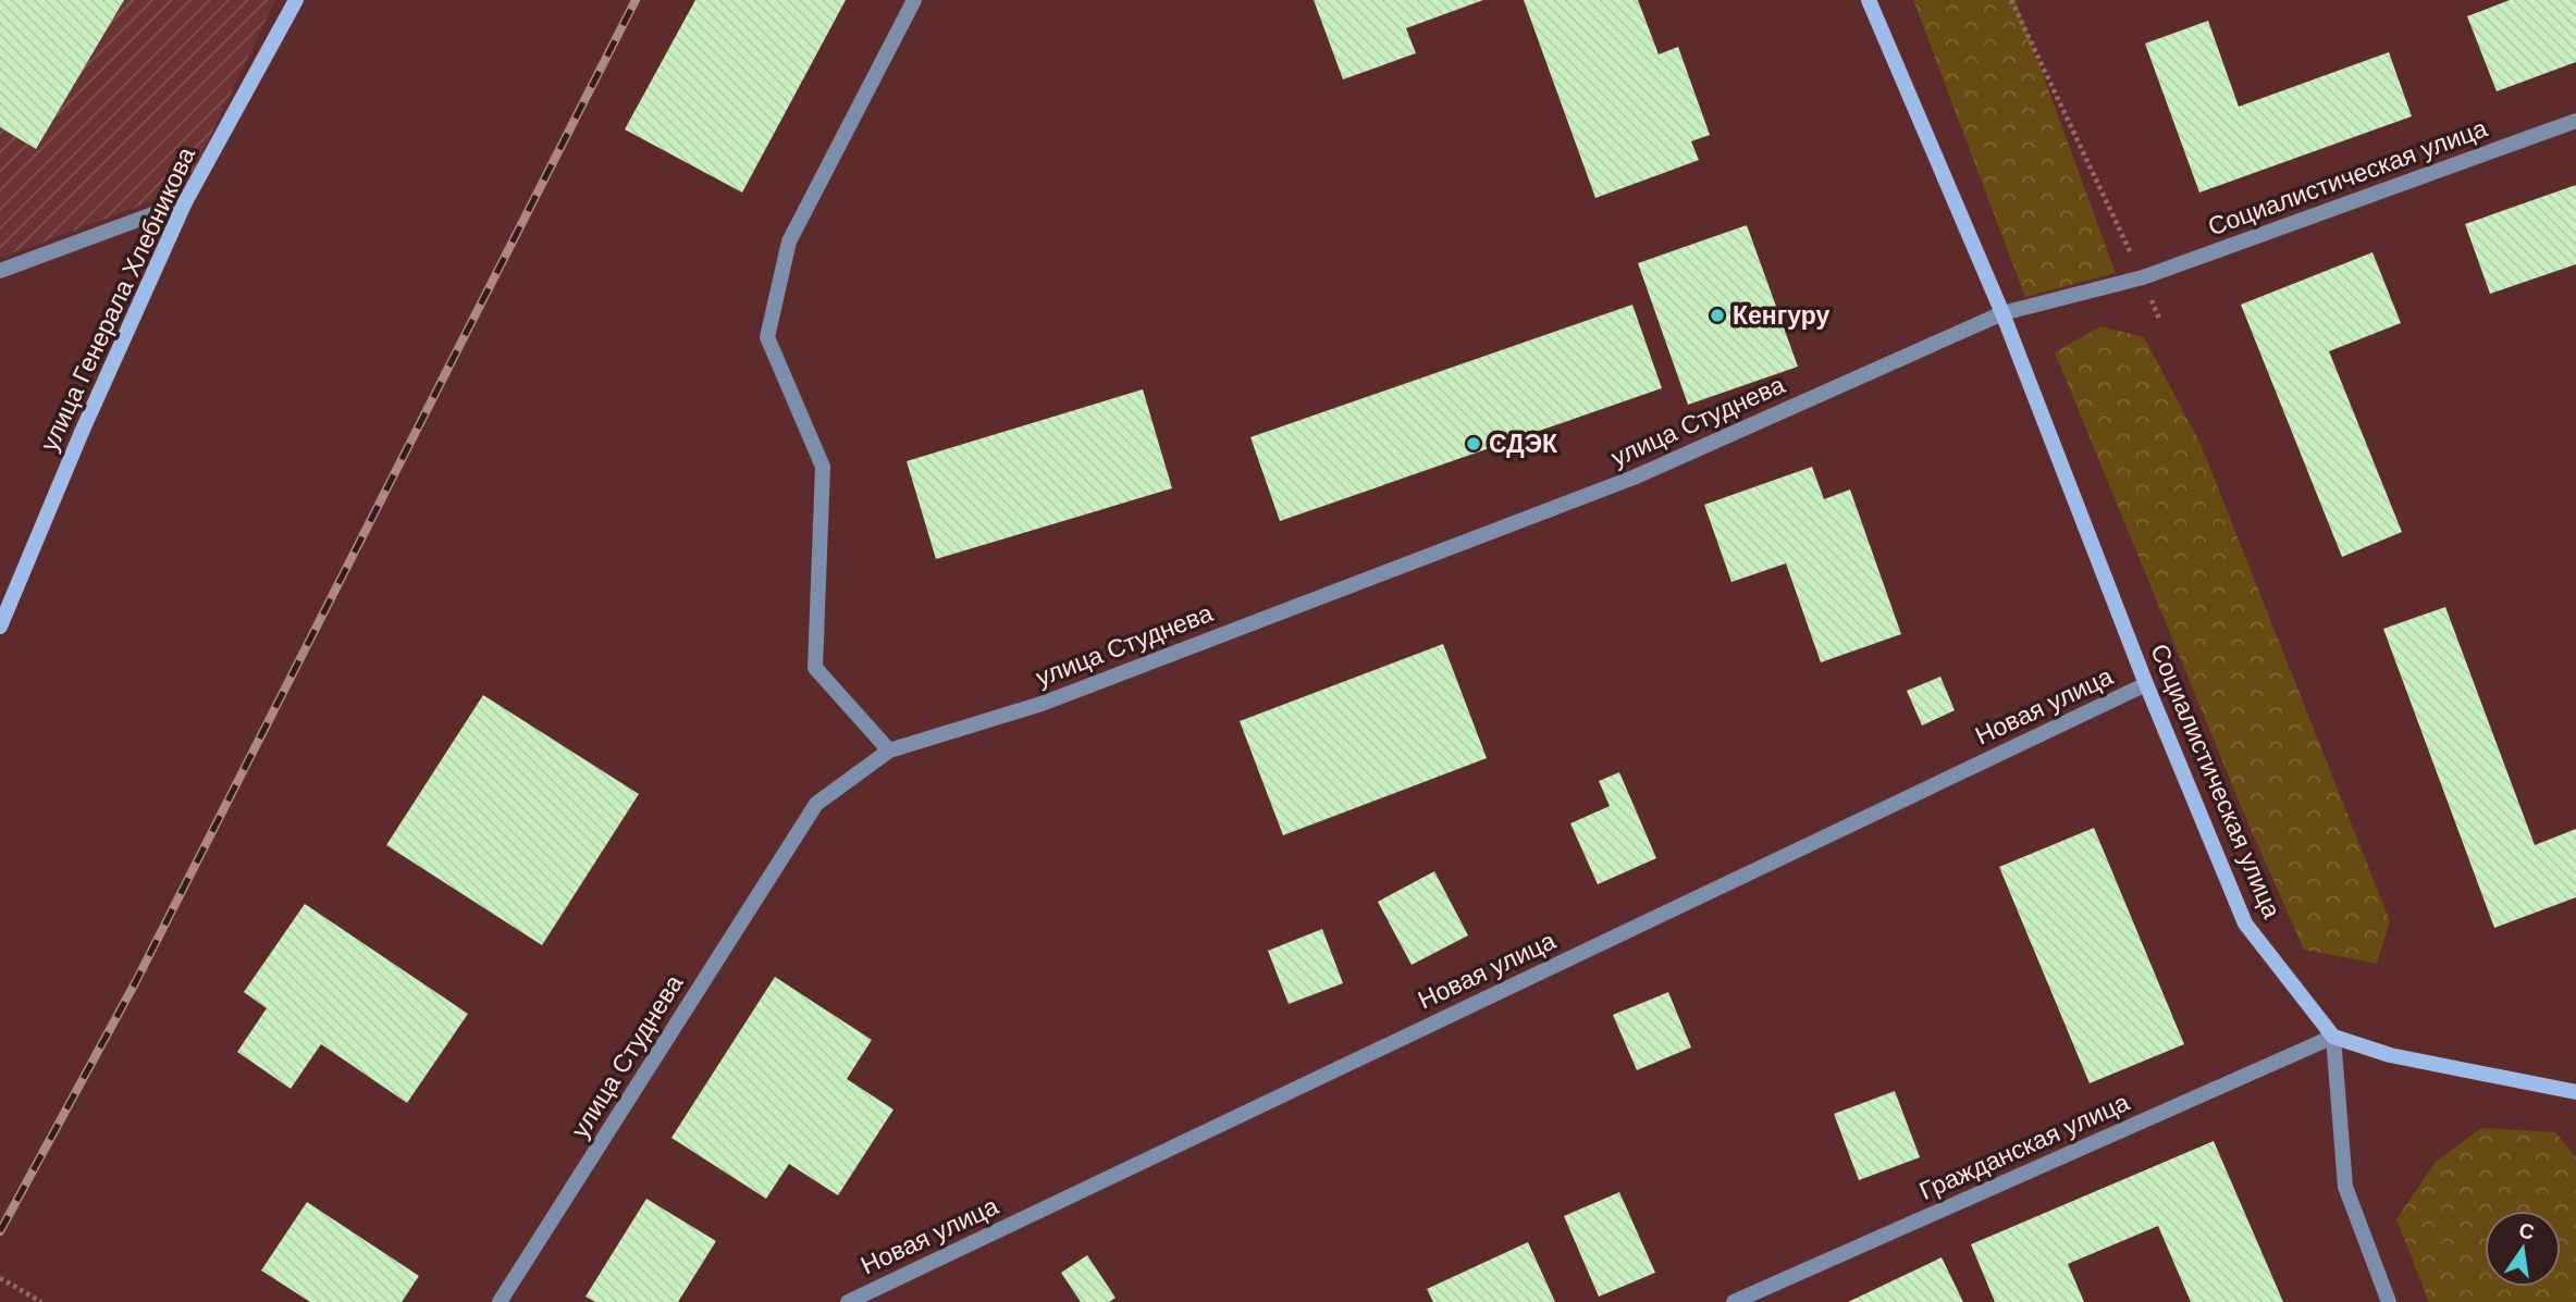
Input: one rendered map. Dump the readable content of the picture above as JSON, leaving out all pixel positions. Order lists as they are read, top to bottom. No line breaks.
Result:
{"streets":{"main road":["Социалистическая улица","улица Генерала Хлебникова"],"street":["улица Студнева","Новая улица","Гражданская улица"]},"crossings":[["Социалистическая улица","улица Студнева"],["Социалистическая улица","Новая улица"],["Социалистическая улица","Гражданская улица"]],"places":["Кенгуру","СДЭК"],"north":"top"}
